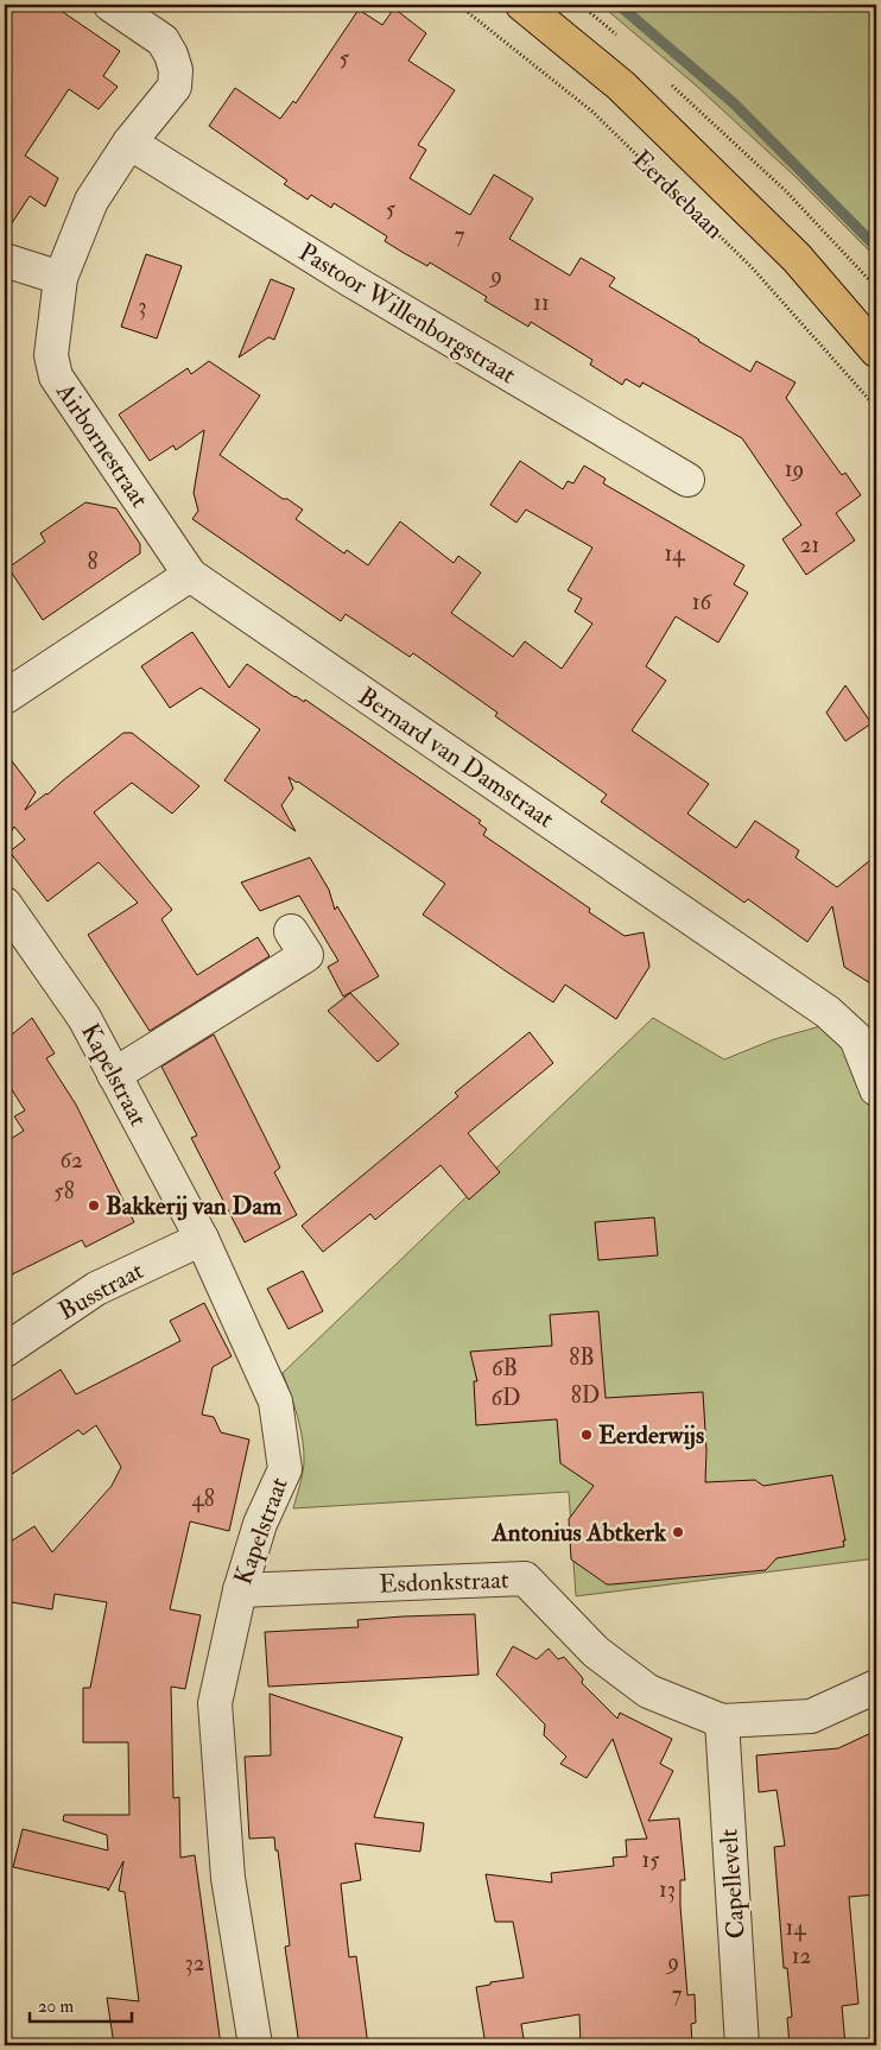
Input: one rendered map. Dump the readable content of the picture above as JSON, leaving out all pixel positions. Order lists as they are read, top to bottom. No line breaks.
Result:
{"streets":{"main road":["Eerdsebaan"],"street":["Pastoor Willenborgstraat","Airbornestraat","Bernard van Damstraat","Kapelstraat","Busstraat","Esdonkstraat","Capellevelt"]},"crossings":[["Pastoor Willenborgstraat","Airbornestraat"],["Airbornestraat","Bernard van Damstraat"],["Kapelstraat","Busstraat"],["Kapelstraat","Esdonkstraat"],["Esdonkstraat","Capellevelt"]],"places":["Bakkerij van Dam","Eerderwijs","Antonius Abtkerk"],"house_numbers":["5","5","7","9","11","3","19","21","14","8","16","62","58","8B","6B","8D","6D","48","15","13","14","12","9","32","7"],"scale_bar":"20 m"}
